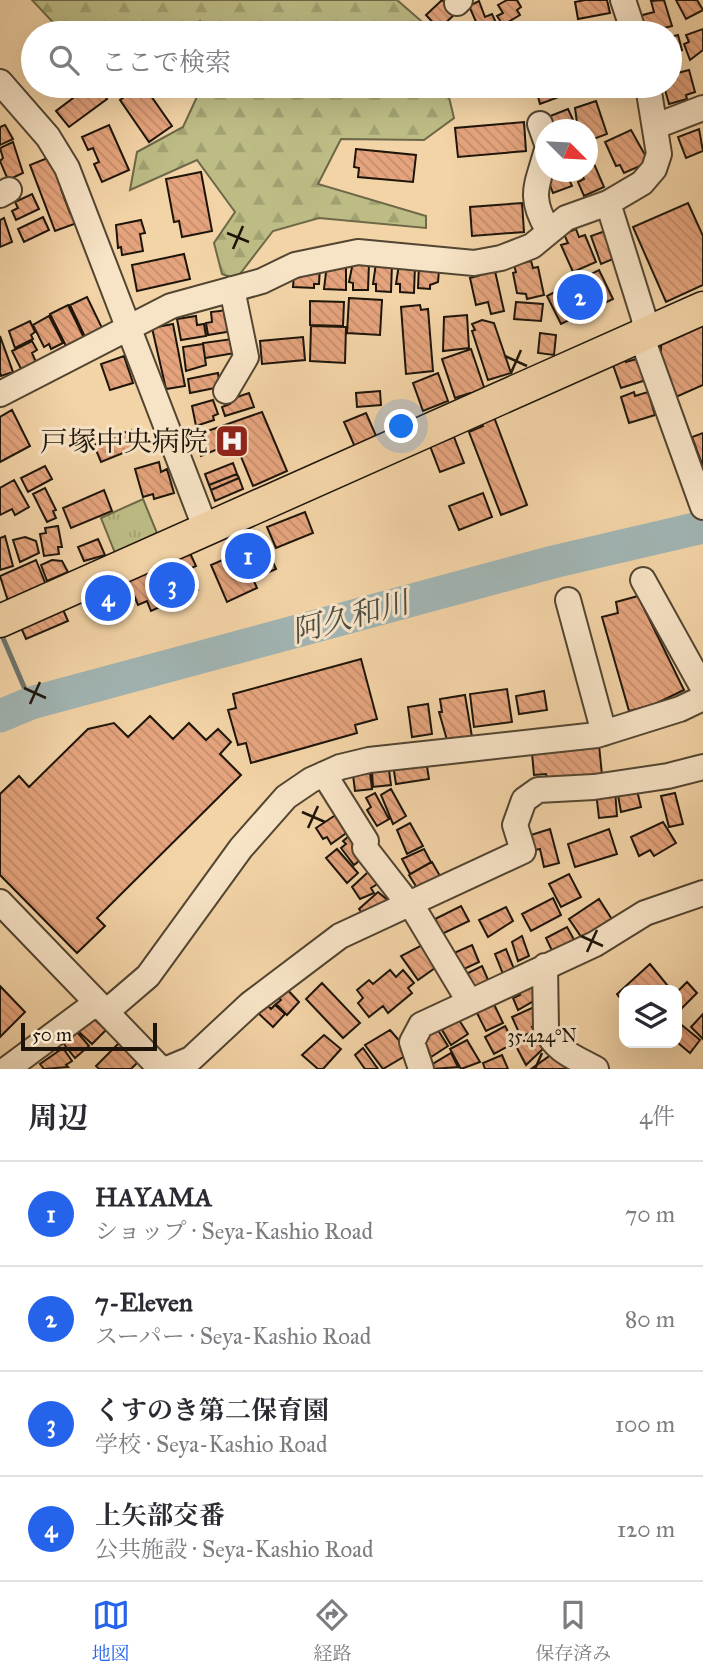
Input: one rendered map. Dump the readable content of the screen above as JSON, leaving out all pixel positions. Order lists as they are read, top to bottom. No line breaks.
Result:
{"water":["阿久和川"],"places":{"hospital":["戸塚中央病院"]},"scale_bar":"50 m","north":"bottom right","page":{"search":"ここで検索","pins":["2","1","3","4"],"scale":"50 m","heading":["周辺","4件"],"list":[{"mark":"1","name":"HAYAMA","note":"ショップ · Seya-Kashio Road","value":"70 m"},{"mark":"2","name":"7-Eleven","note":"スーパー · Seya-Kashio Road","value":"80 m"},{"mark":"3","name":"くすのき第二保育園","note":"学校 · Seya-Kashio Road","value":"100 m"},{"mark":"4","name":"上矢部交番","note":"公共施設 · Seya-Kashio Road","value":"120 m"}],"nav":["地図","経路","保存済み"]},"coordinates":["35.424°N"]}
